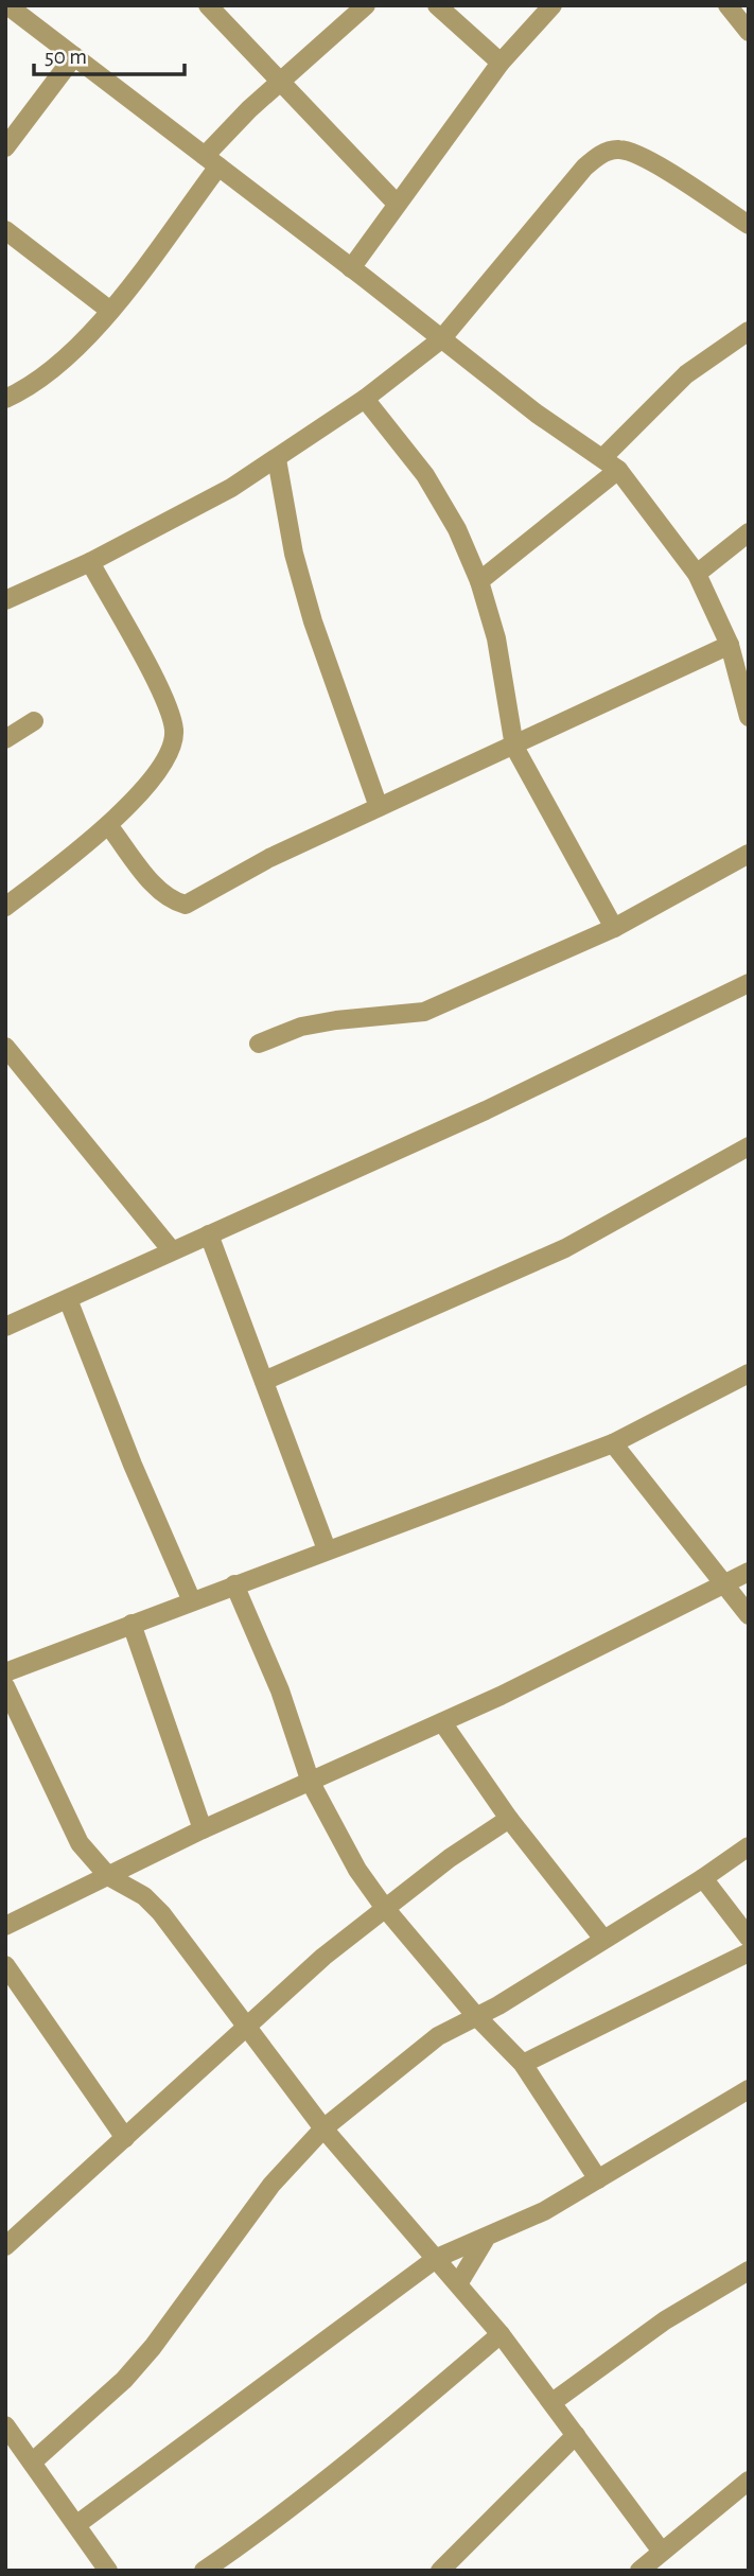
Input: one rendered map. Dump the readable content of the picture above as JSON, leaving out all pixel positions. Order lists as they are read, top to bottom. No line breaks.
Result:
{"scale_bar":"50 m"}
